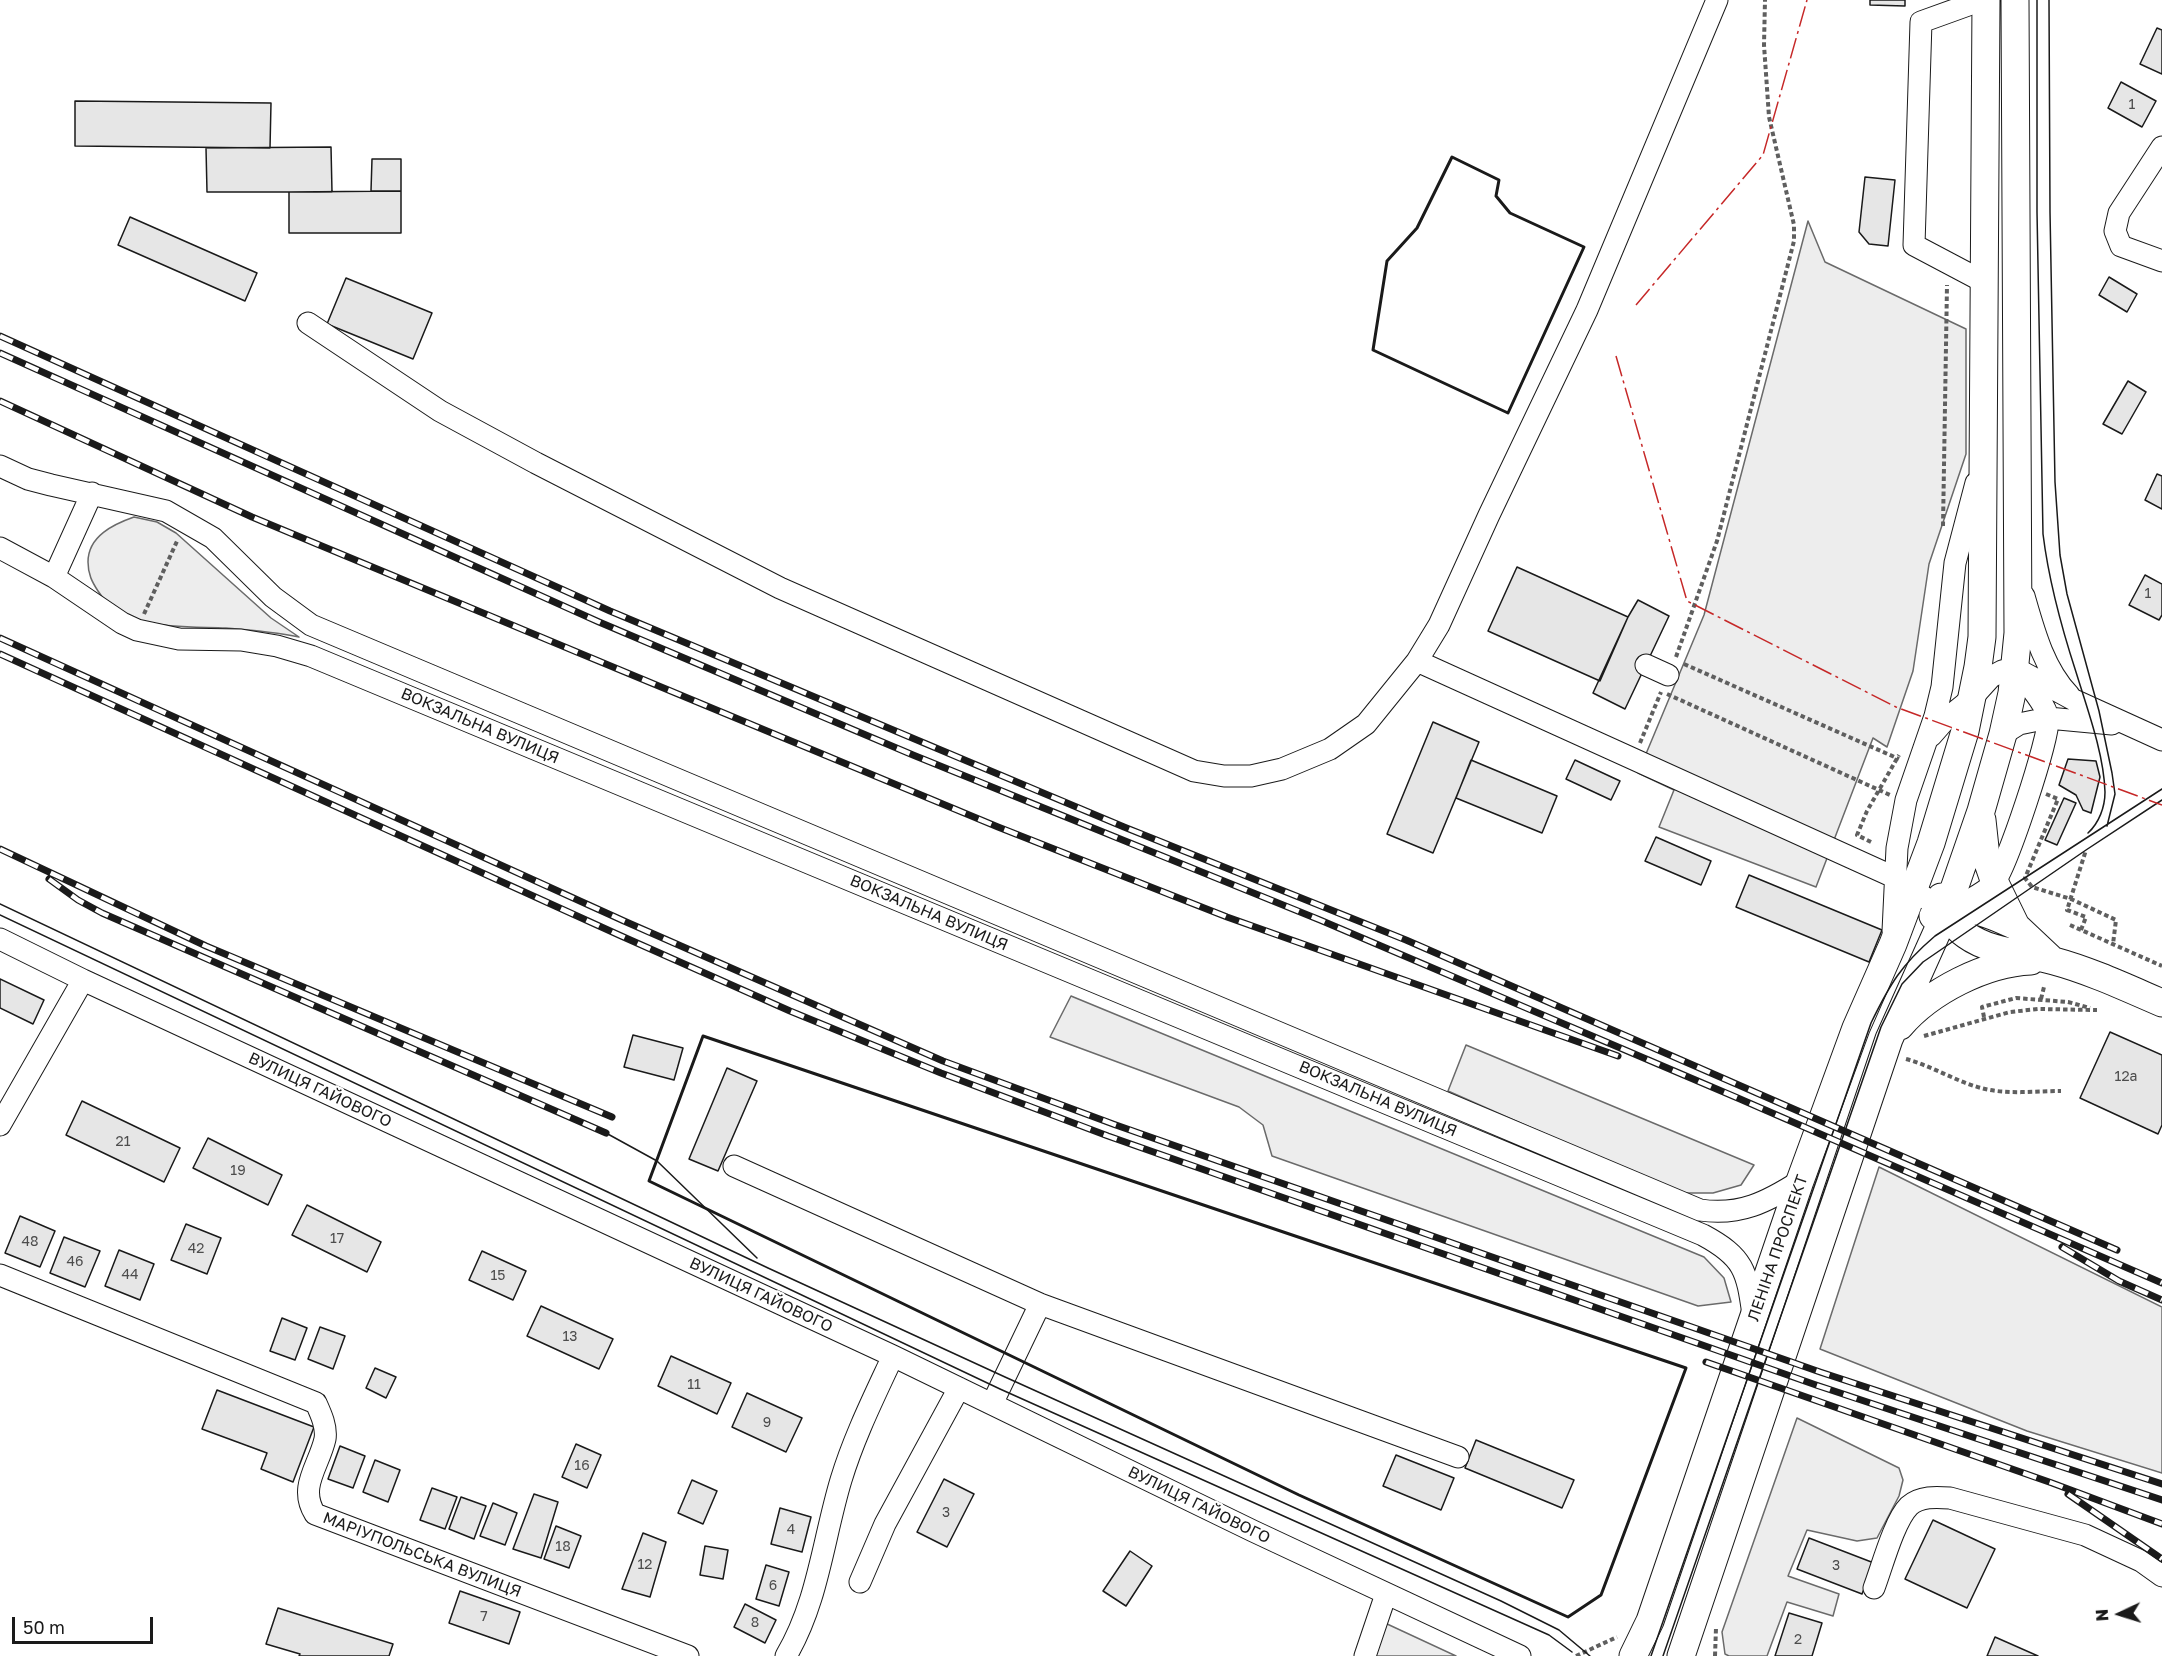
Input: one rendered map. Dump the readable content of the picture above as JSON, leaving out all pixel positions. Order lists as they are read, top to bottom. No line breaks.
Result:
{"streets":{"main road":["ЛЕНІНА ПРОСПЕКТ"],"street":["ВОКЗАЛЬНА ВУЛИЦЯ","ВУЛИЦЯ ГАЙОВОГО","МАРІУПОЛЬСЬКА ВУЛИЦЯ"]},"crossings":[["ВОКЗАЛЬНА ВУЛИЦЯ","ЛЕНІНА ПРОСПЕКТ"]],"house_numbers":["1","1","12а","21","19","17","48","42","46","44","15","13","11","9","16","3","4","18","12","3","6","7","8","2"],"scale_bar":"50 m","north":"left"}
